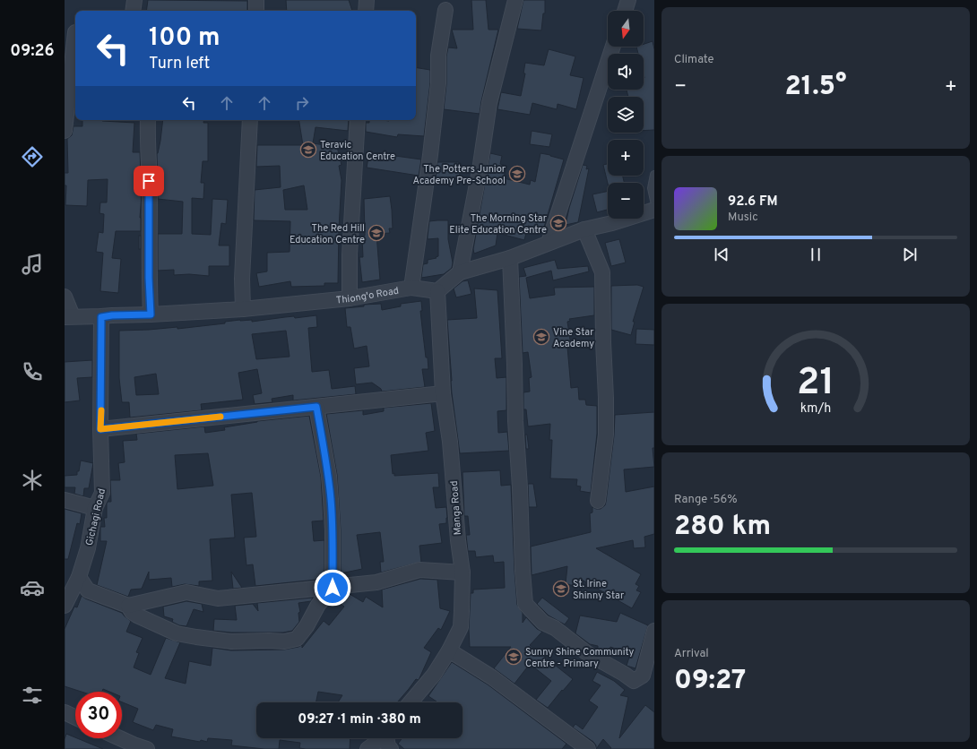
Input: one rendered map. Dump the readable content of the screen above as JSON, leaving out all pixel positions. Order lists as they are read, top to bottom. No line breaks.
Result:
{"streets":{"street":["Thiong'o Road","Manga Road","Gichagi Road"]},"crossings":[["Thiong'o Road","Manga Road"],["Thiong'o Road","Gichagi Road"]],"places":{"school or university":["Teravic Education Centre","The Potters Junior Academy Pre-School","The Morning Star Elite Education Centre","The Red Hill Education Centre","Vine Star Academy","St. Irine Shinny Star","Sunny Shine Community Centre - Primary"]},"north":"bottom","page":{"tabs":"09:26","tile":["Climate",["Range · 56%","280 km"],["Arrival","09:27"]],"map_buttons":["+","−"],"turn":["100 m","Turn left"],"heat":["−","21.5°","+"],"song":["92.6 FM","Music"],"limit":"30","trip":"09:27 · 1 min · 380 m","gauge":["21","km/h"]}}
